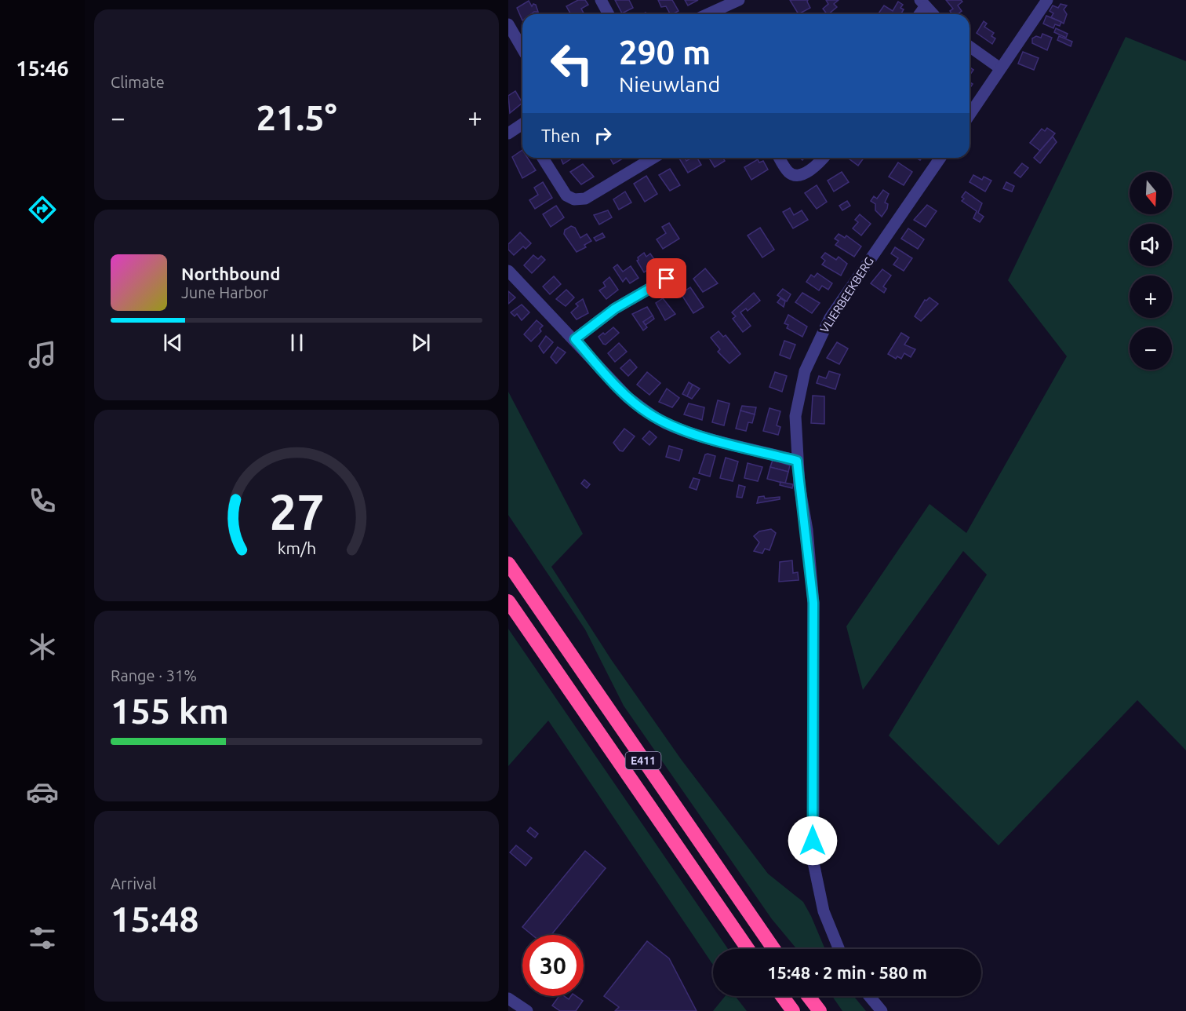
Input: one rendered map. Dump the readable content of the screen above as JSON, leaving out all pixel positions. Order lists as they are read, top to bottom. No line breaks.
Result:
{"streets":{"highway":["E411"],"street":["VLIERBEEKBERG"]},"north":"bottom","page":{"tabs":"15:46","tile":["Climate",["Range · 31%","155 km"],["Arrival","15:48"]],"turn":["290 m","Nieuwland"],"heat":["−","21.5°","+"],"then":"Then","map_buttons":["+","−"],"song":["Northbound","June Harbor"],"limit":"30","trip":"15:48 · 2 min · 580 m","gauge":["27","km/h"]}}
